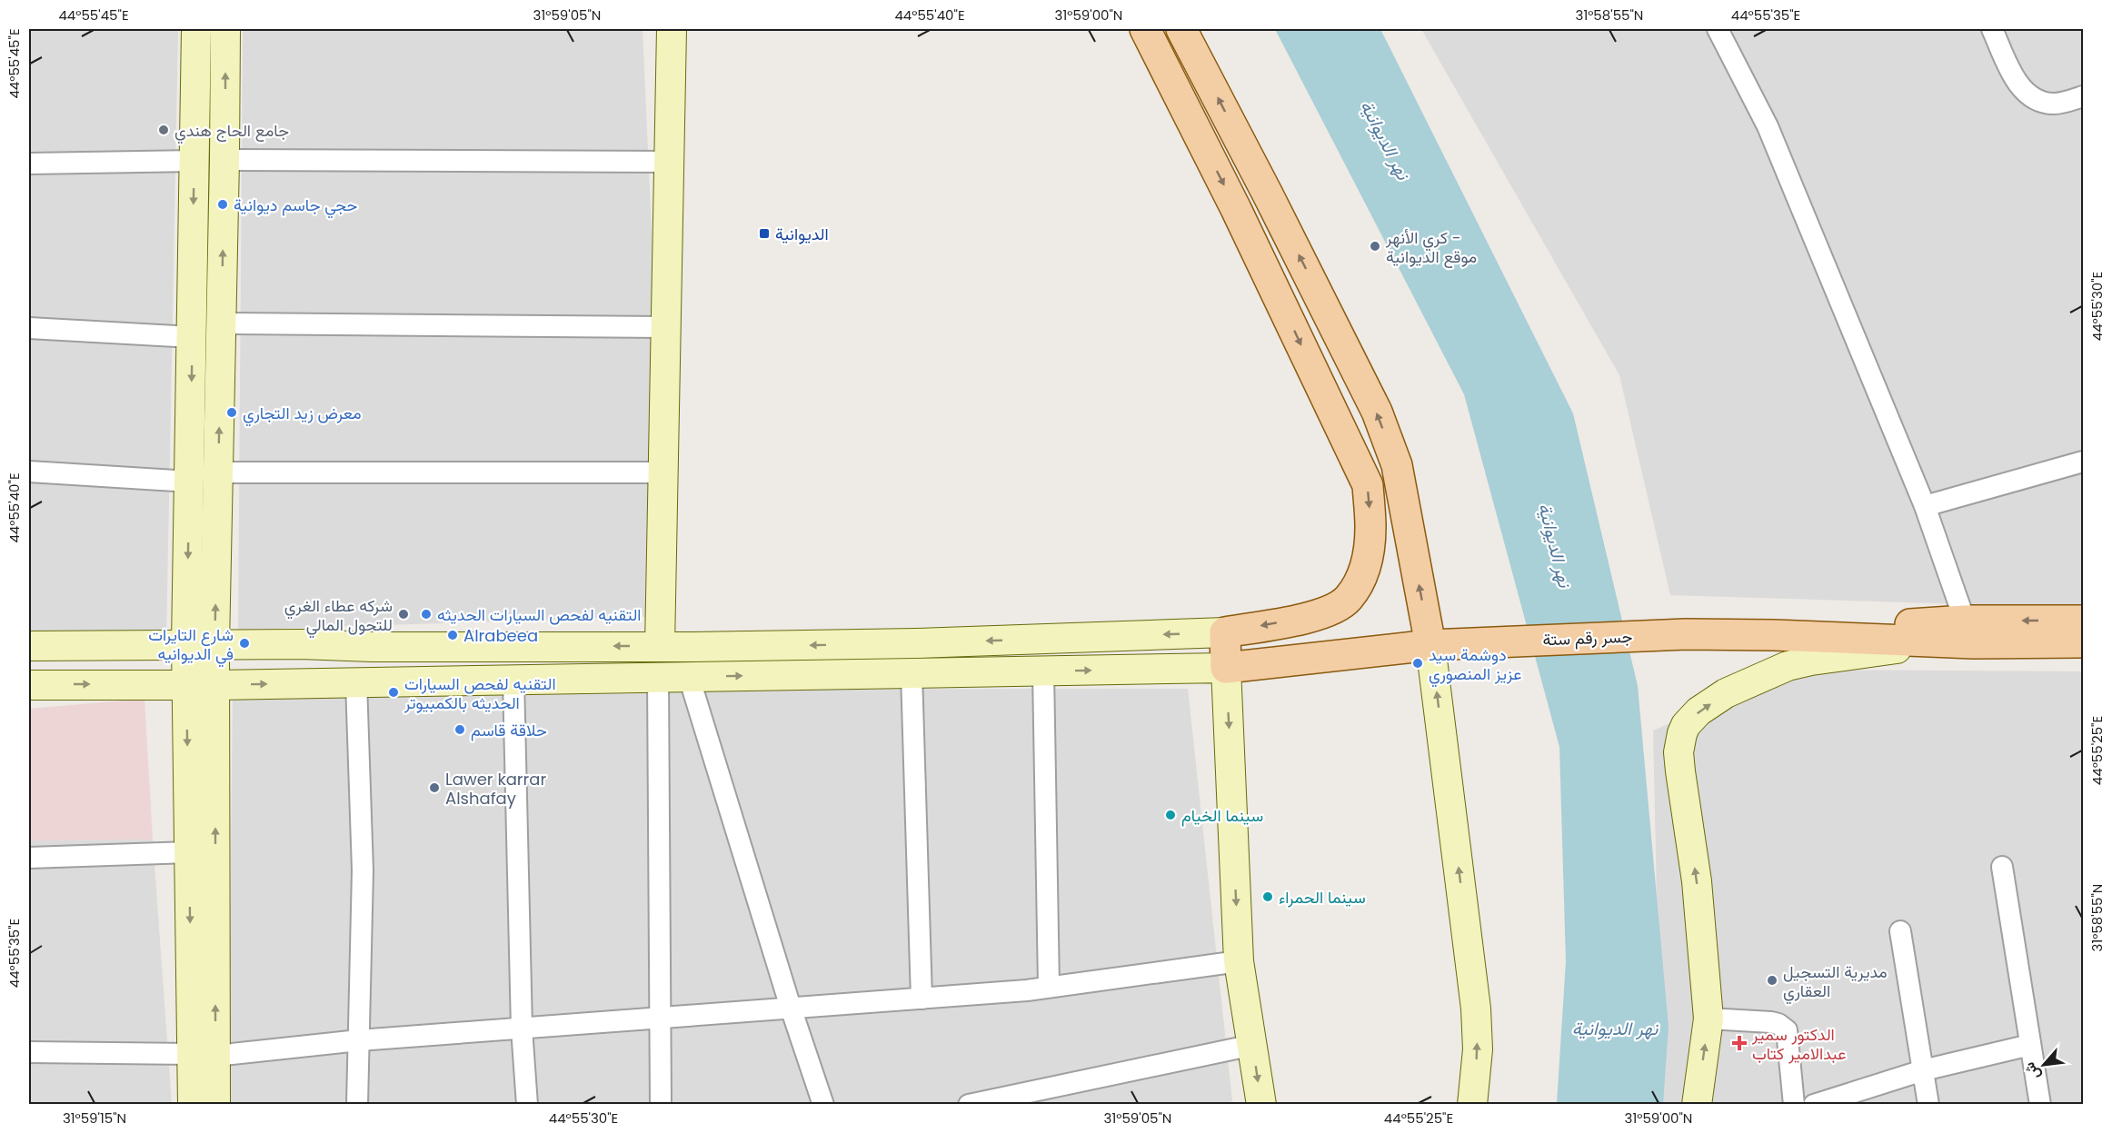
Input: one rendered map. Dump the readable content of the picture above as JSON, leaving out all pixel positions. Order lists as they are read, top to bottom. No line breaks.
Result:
{"streets":{"main road":["جسر رقم ستة"]},"water":["نهر الديوانية"],"places":{"other":["جامع الحاج هندي","حجي جاسم ديوانية","كري الأنهر - موقع الديوانية","معرض زيد التجاري","شركه عطاء الغري للتحول المالي","التقنيه لفحص السيارات الحديثه","Alrabeea","شارع التايرات في الديوانيه","دوشمة سيد عزيز المنصوري","التقنيه لفحص السيارات الحديثه بالكمبيوتر","حلاقة قاسم","Lawer karrar Alshafay","سينما الخيام","سينما الحمراء","مديرية التسجيل العقاري"],"transit":["الديوانية"],"health":["الدكتور سمير عبدالامير كتاب"]},"north":"bottom left","coordinates":["44°55'45\"E","31°59'05\"N","44°55'40\"E","31°59'00\"N","31°58'55\"N","44°55'35\"E","44°55'30\"E","44°55'25\"E","31°59'15\"N"]}
